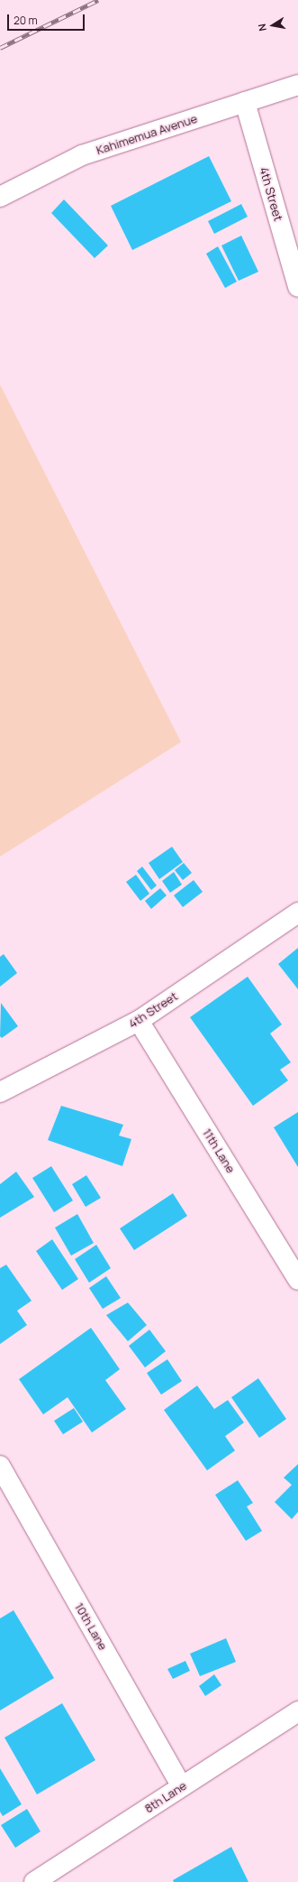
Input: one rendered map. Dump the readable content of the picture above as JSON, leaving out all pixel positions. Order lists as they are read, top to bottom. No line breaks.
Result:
{"streets":{"street":["Kahimemua Avenue","4th Street","11th Lane","10th Lane","8th Lane"]},"crossings":[["Kahimemua Avenue","4th Street"],["4th Street","11th Lane"],["10th Lane","8th Lane"]],"scale_bar":"20 m","north":"left"}
